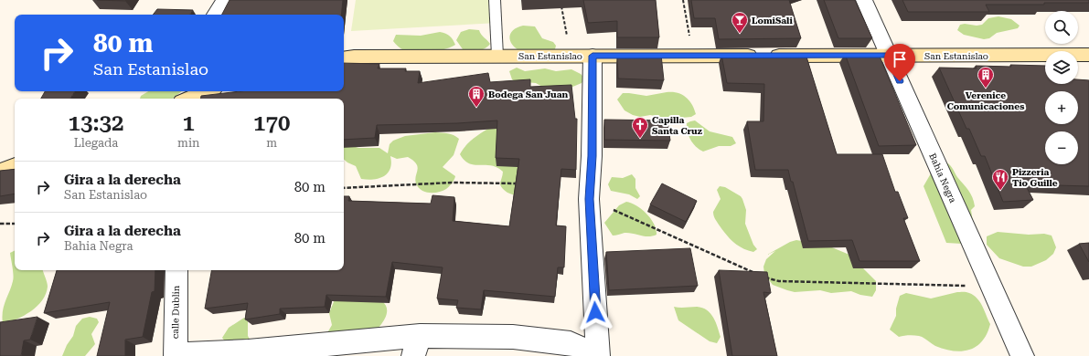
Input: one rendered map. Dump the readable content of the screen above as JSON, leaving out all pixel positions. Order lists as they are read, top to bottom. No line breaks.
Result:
{"streets":{"main road":["San Estanislao"],"street":["Bahia Negra","calle Dublin"]},"crossings":[["San Estanislao","Bahia Negra"]],"places":{"bar":["LomiSali"],"building":["Verenice Comunicaciones","Bodega San Juan"],"church":["Capilla Santa Cruz"],"restaurant":["Pizzeria Tio Guille"]},"page":{"map_buttons":["+","−"],"turn":["80 m","San Estanislao"],"eta":["13:32","Llegada","1","min","170","m"],"list":[{"name":"Gira a la derecha","note":"San Estanislao","value":"80 m"},{"name":"Gira a la derecha","note":"Bahia Negra","value":"80 m"}]}}
